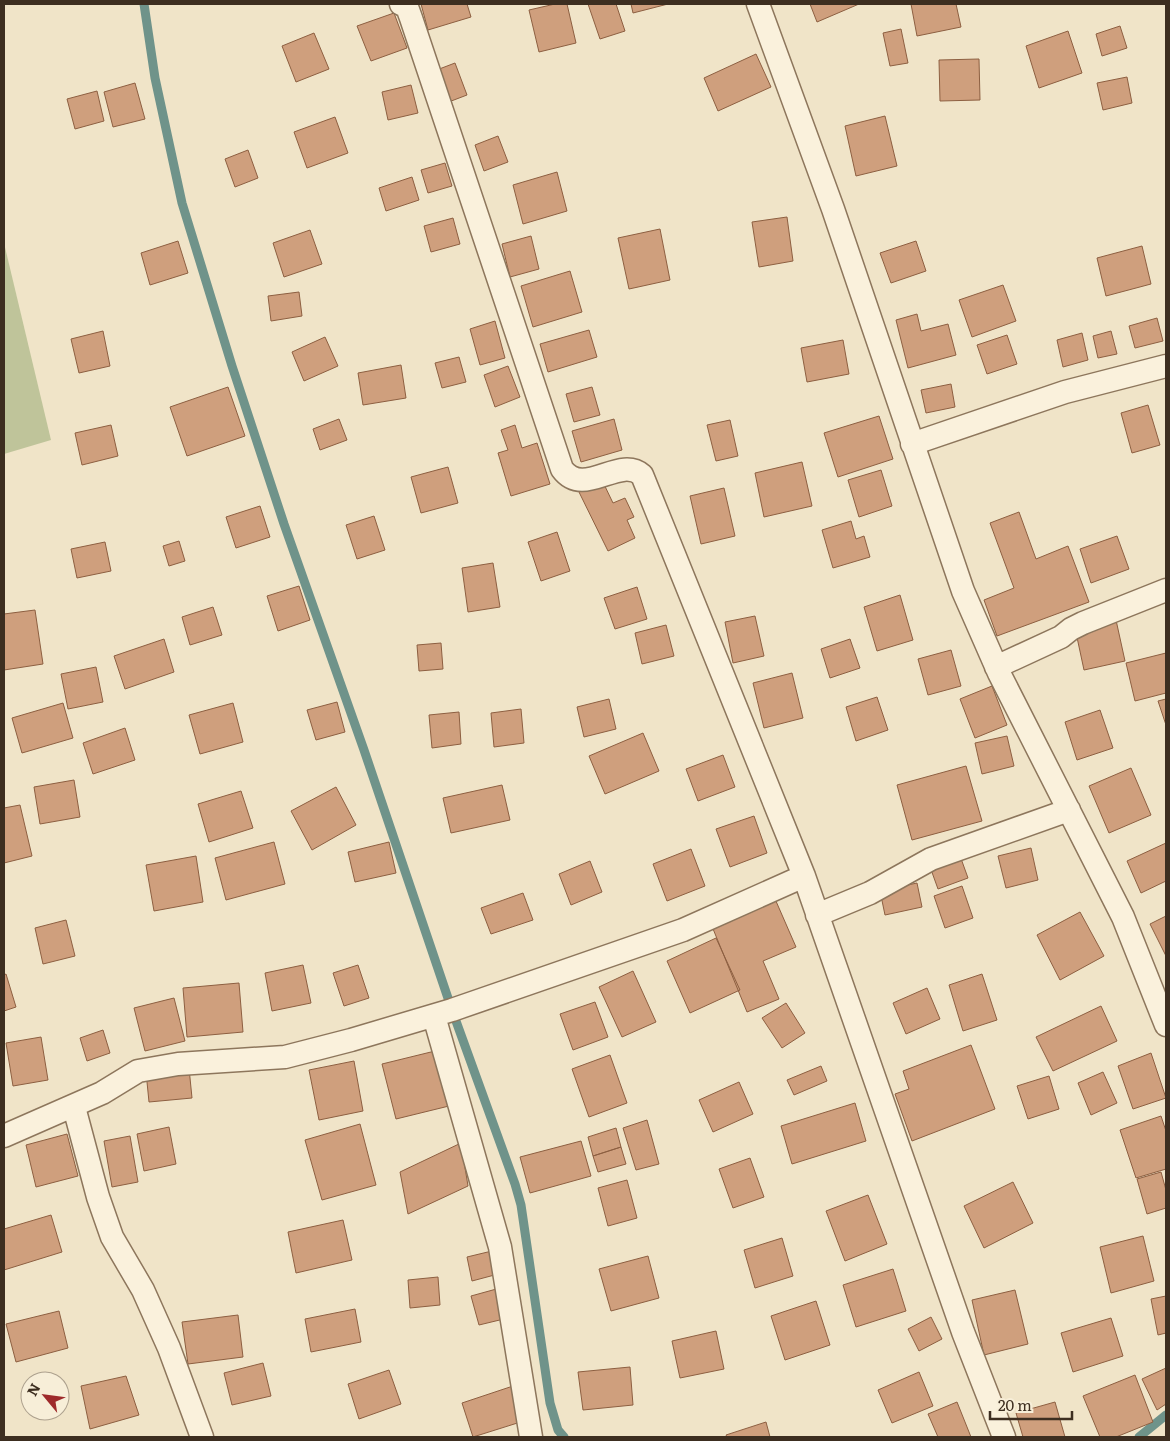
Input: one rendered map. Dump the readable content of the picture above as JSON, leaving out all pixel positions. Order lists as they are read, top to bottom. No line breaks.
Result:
{"scale_bar":"20 m","north":"top left"}
